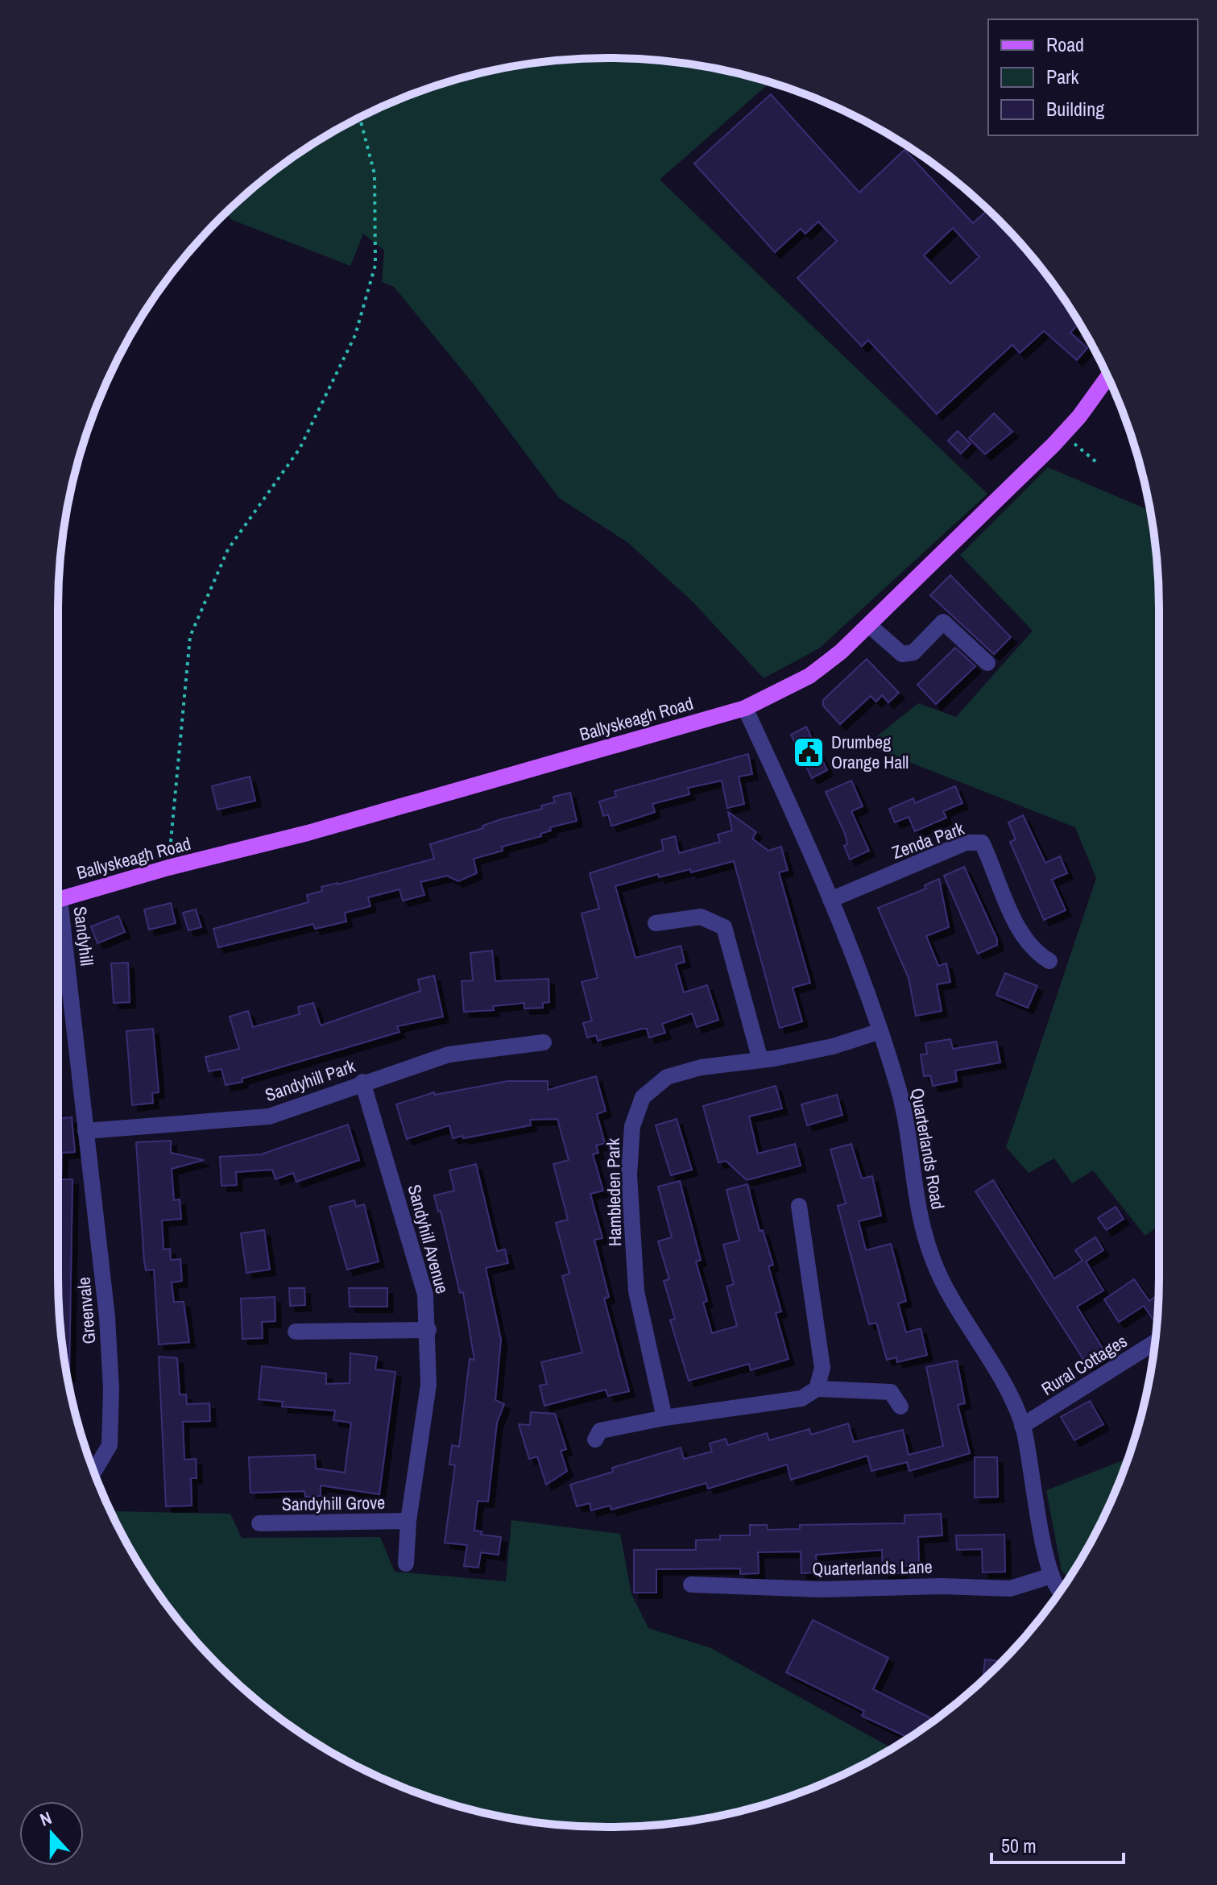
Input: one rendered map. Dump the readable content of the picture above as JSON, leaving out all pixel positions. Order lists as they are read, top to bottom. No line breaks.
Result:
{"streets":{"main road":["Ballyskeagh Road"],"street":["Zenda Park","Sandyhill","Sandyhill Park","Quarterlands Road","Hambleden Park","Sandyhill Avenue","Greenvale","Rural Cottages","Sandyhill Grove","Quarterlands Lane"]},"crossings":[["Ballyskeagh Road","Quarterlands Road"],["Zenda Park","Quarterlands Road"],["Sandyhill","Sandyhill Park"],["Sandyhill","Greenvale"],["Sandyhill Park","Sandyhill Avenue"],["Sandyhill Park","Greenvale"],["Quarterlands Road","Hambleden Park"],["Quarterlands Road","Rural Cottages"],["Quarterlands Road","Quarterlands Lane"],["Sandyhill Avenue","Sandyhill Grove"]],"places":{"public building":["Drumbeg Orange Hall"]},"legend":["Road","Park","Building"],"scale_bar":"50 m","north":"top"}
